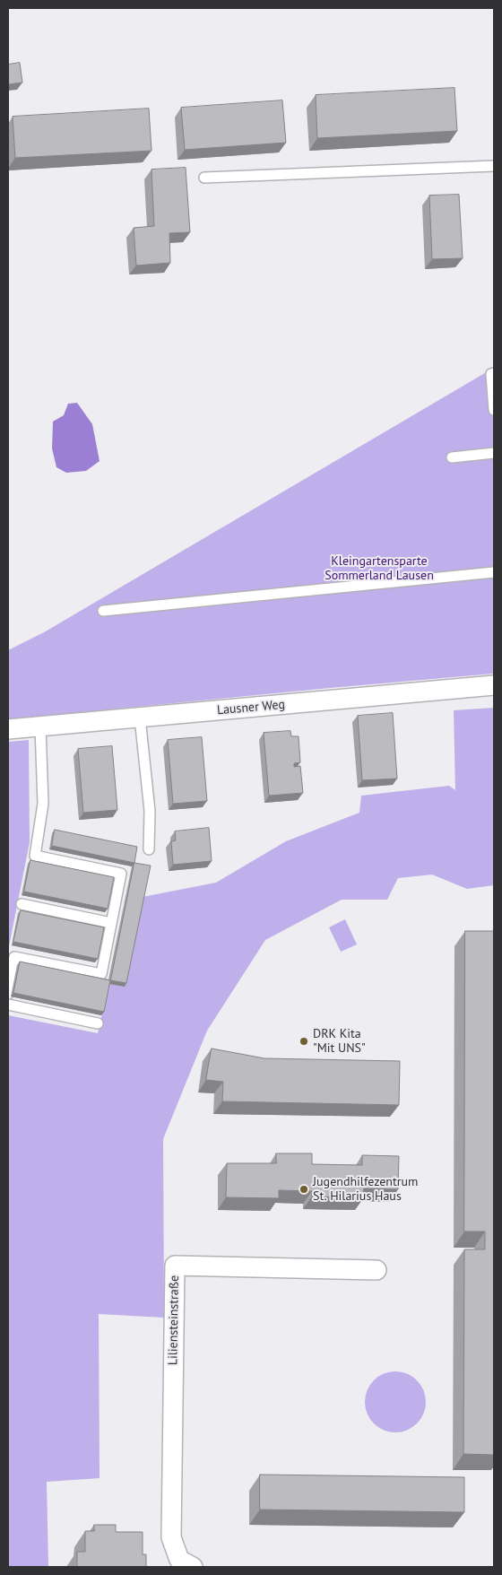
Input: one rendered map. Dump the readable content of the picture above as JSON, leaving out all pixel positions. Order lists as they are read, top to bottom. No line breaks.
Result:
{"streets":{"street":["Lausner Weg","Liliensteinstraße"]},"parks":["Kleingartensparte Sommerland Lausen"],"places":["DRK Kita \"Mit UNS\"","Jugendhilfezentrum St. Hilarius Haus"]}
